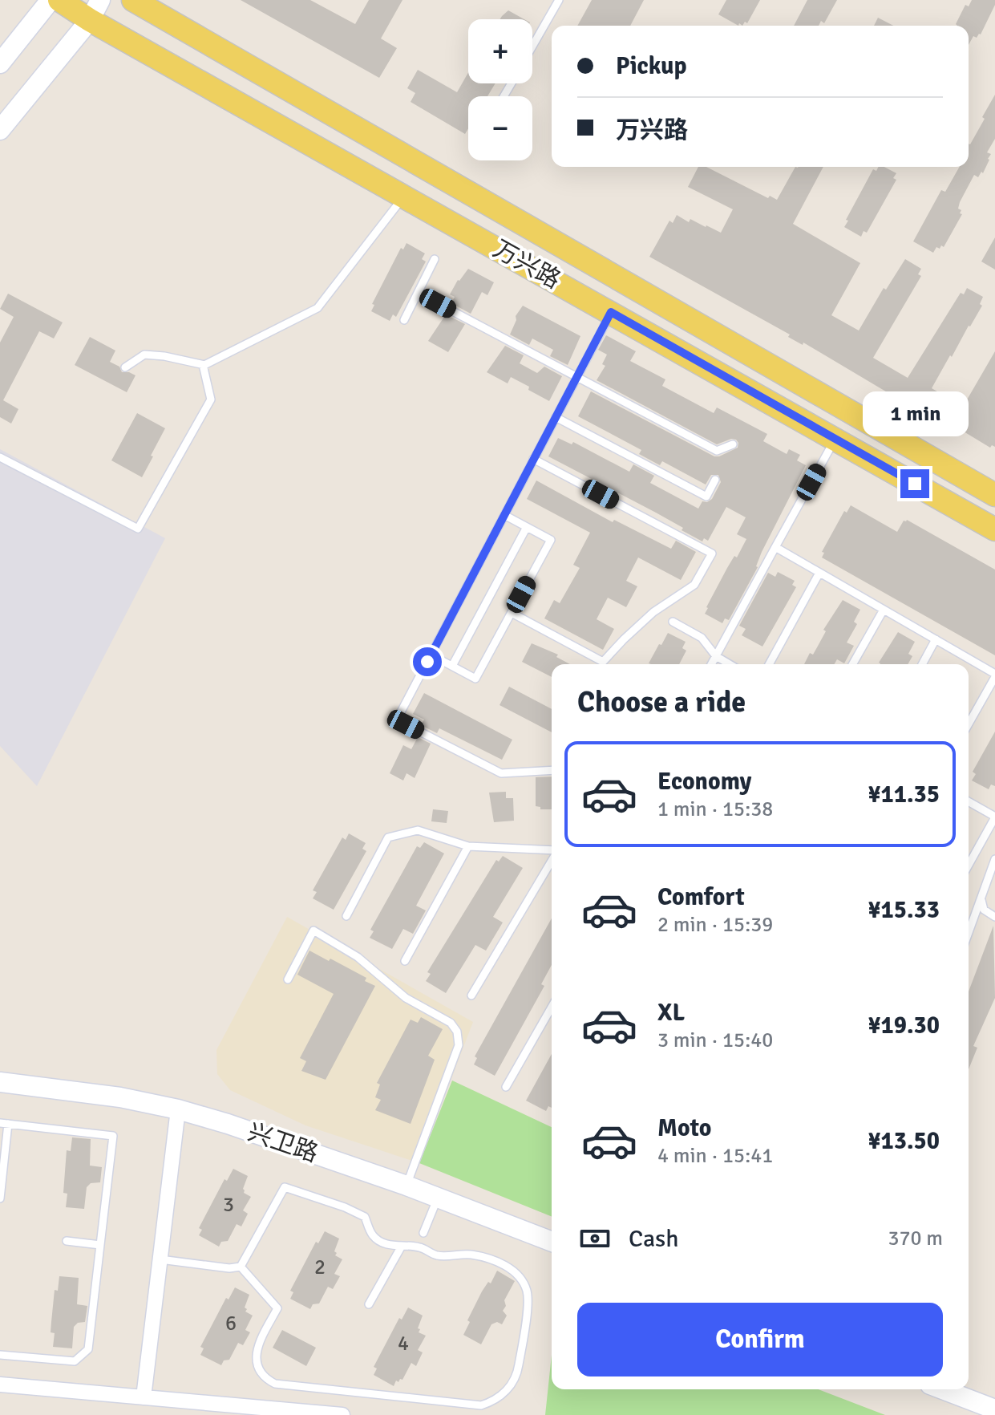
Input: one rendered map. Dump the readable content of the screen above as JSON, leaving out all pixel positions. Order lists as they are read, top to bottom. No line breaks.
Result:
{"streets":{"main road":["万兴路"],"street":["兴卫路"]},"house_numbers":["3","2","6","4"],"page":{"map_buttons":["+","−"],"banner":["Pickup","万兴路"],"bubble":"1 min","heading":"Choose a ride","list":[{"name":"Economy","note":"1 min · 15:38","value":"¥11.35"},{"name":"Comfort","note":"2 min · 15:39","value":"¥15.33"},{"name":"XL","note":"3 min · 15:40","value":"¥19.30"},{"name":"Moto","note":"4 min · 15:41","value":"¥13.50"}],"pay":["Cash","370 m"],"buttons":"Confirm"}}
